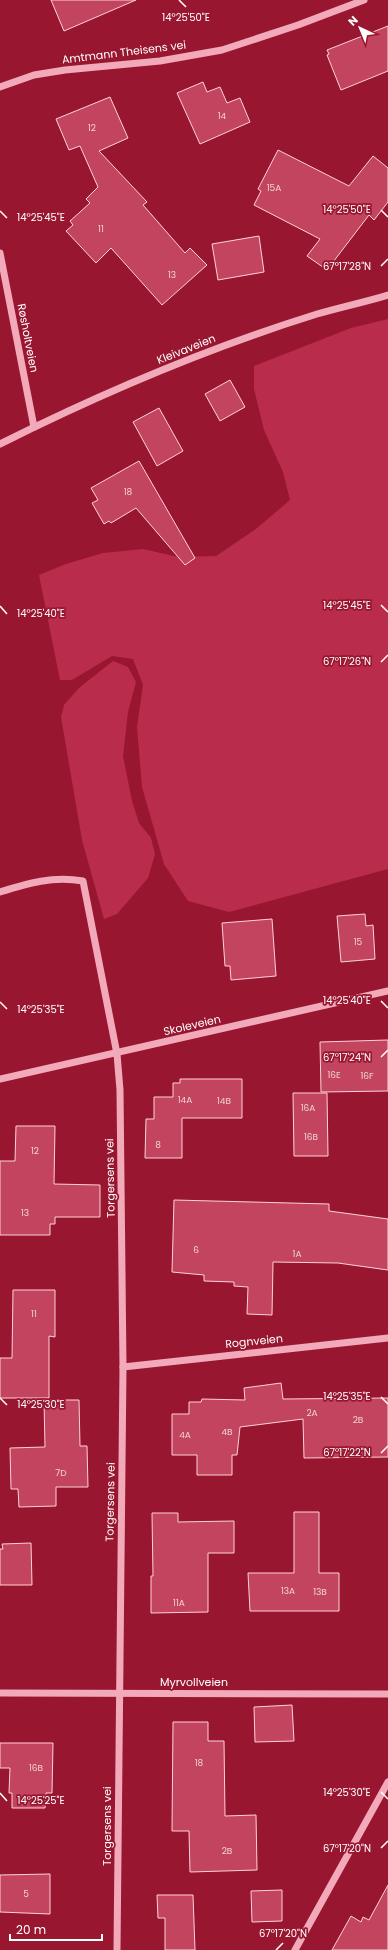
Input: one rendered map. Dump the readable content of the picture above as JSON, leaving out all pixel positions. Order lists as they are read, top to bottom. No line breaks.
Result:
{"streets":{"street":["Amtmann Theisens vei","Røsholtveien","Kleivaveien","Skoleveien","Torgersens vei","Rognveien","Myrvollveien"]},"crossings":[["Røsholtveien","Kleivaveien"],["Skoleveien","Torgersens vei"],["Torgersens vei","Rognveien"],["Torgersens vei","Myrvollveien"]],"house_numbers":["14","12","15A","11","13","18","15","16E","16F","14A","14B","16A","16B","8","12","13","6","1A","11","2A","2B","4B","4A","7D","13A","13B","11A","18","16B","2B","5"],"scale_bar":"20 m","north":"top left","coordinates":["14°25'50\"E","14°25'45\"E","67°17'28\"N","14°25'40\"E","67°17'26\"N","14°25'35\"E","67°17'24\"N","14°25'30\"E","67°17'22\"N","14°25'25\"E","67°17'20\"N"]}
